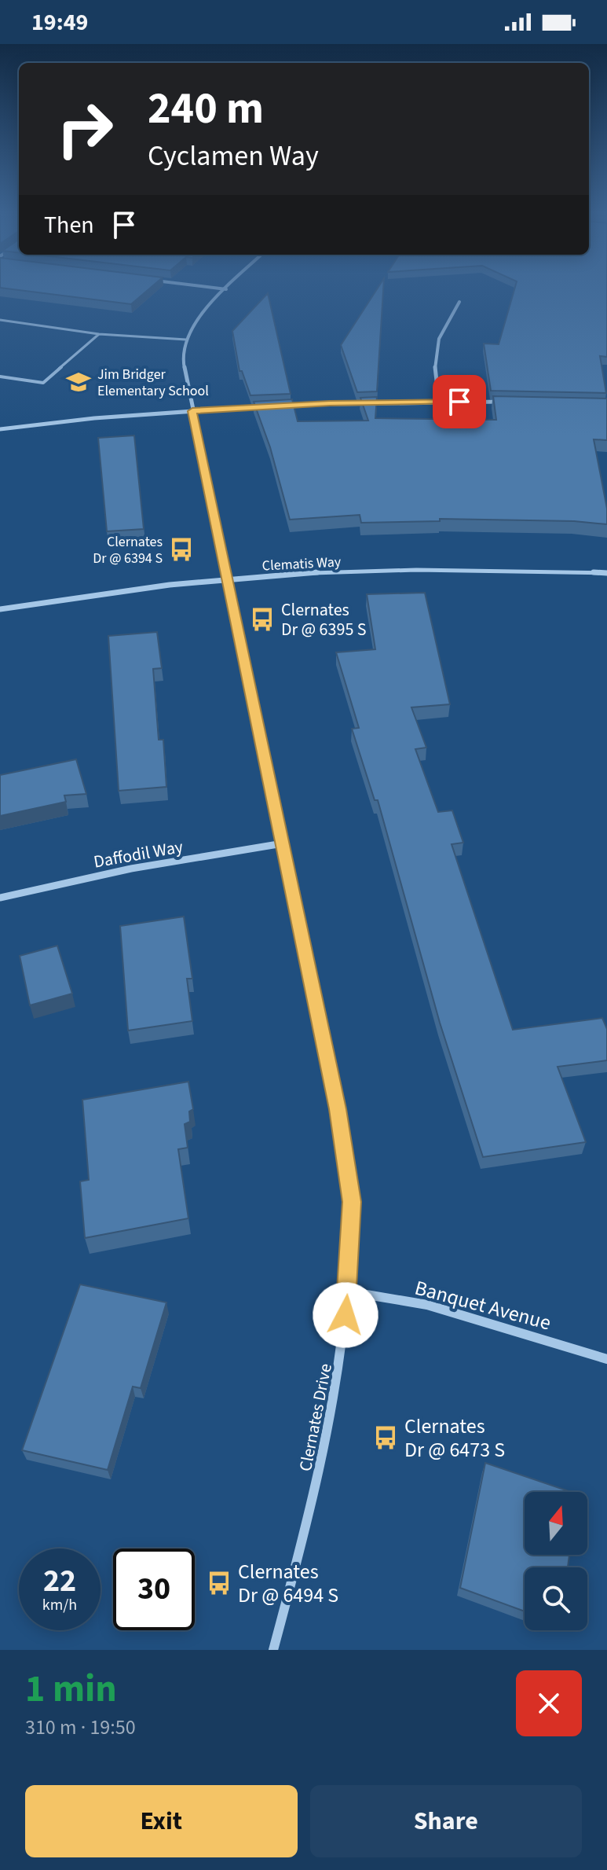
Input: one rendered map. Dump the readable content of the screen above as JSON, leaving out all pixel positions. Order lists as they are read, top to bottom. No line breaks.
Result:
{"streets":{"street":["Clematis Way","Daffodil Way","Banquet Avenue","Clernates Drive"]},"crossings":[["Clematis Way","Clernates Drive"],["Daffodil Way","Clernates Drive"],["Banquet Avenue","Clernates Drive"]],"places":{"school or university":["Jim Bridger Elementary School"],"bus stop":["Clernates Dr @ 6394 S","Clernates Dr @ 6395 S","Clernates Dr @ 6473 S","Clernates Dr @ 6494 S"]},"north":"top","page":{"status":"19:49","turn":["240 m","Cyclamen Way"],"then":"Then","speed":"22 km/h","limit":"30","heading":["1 min","310 m · 19:50"],"buttons":["Exit","Share"]}}
